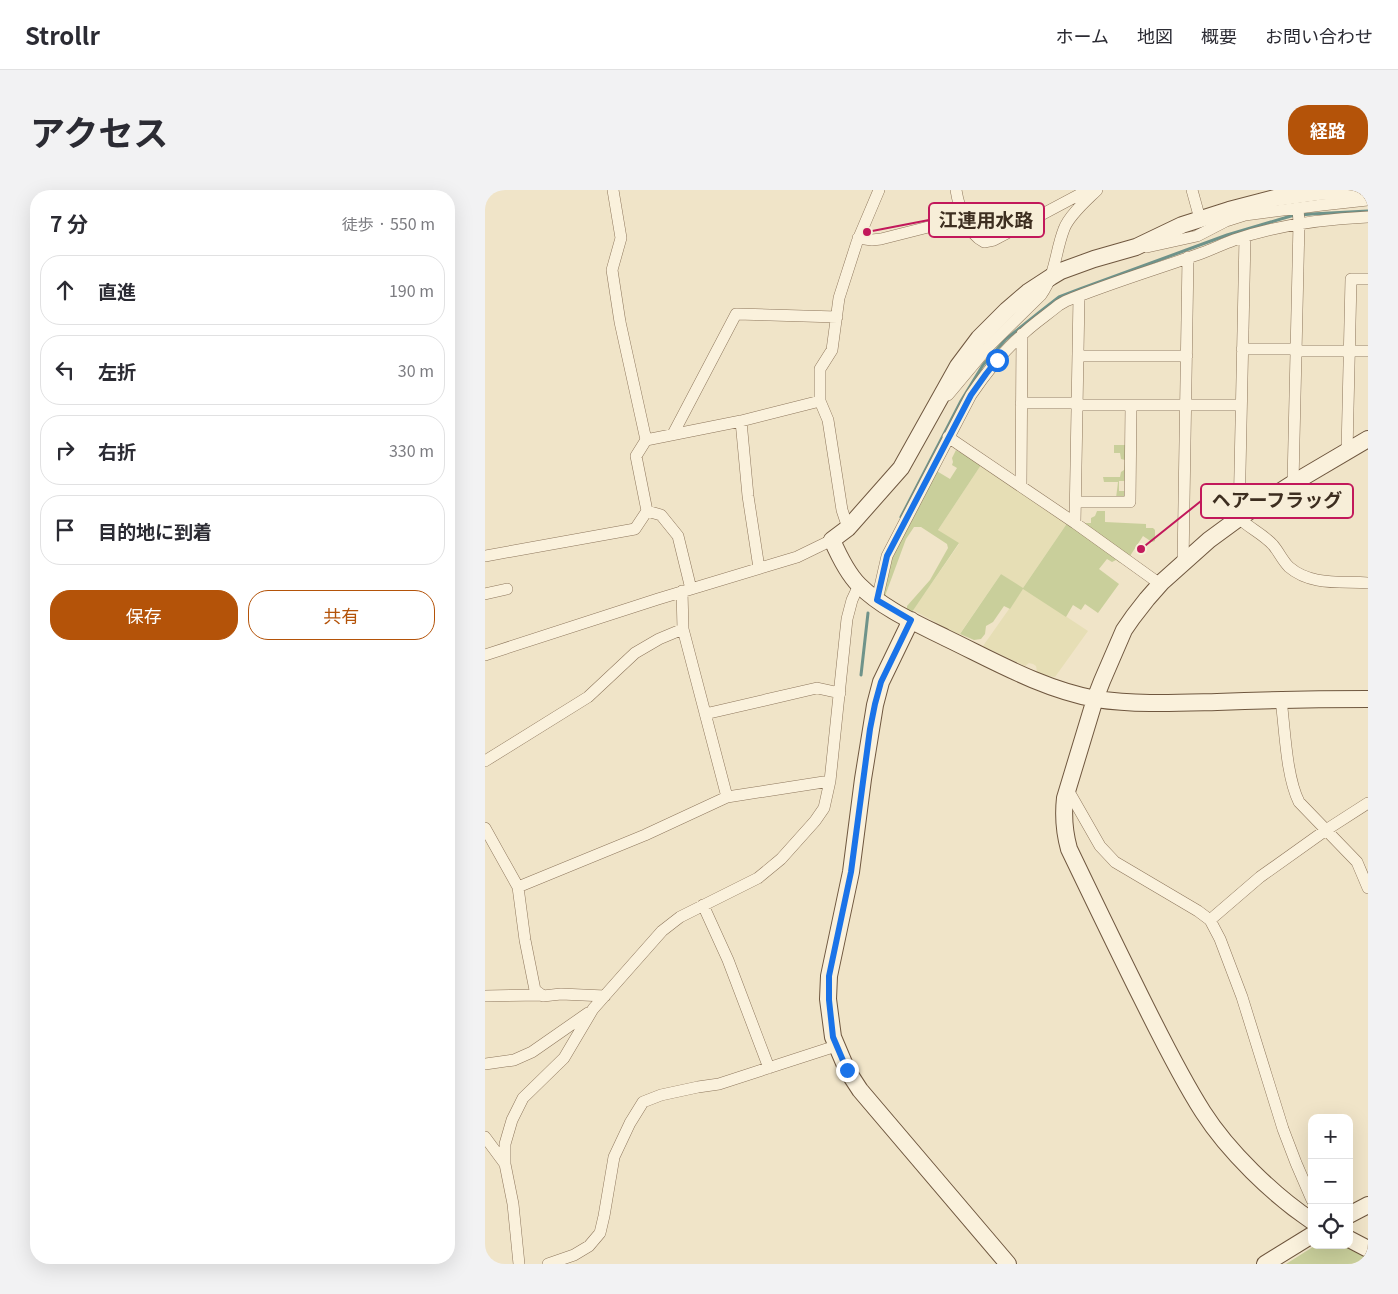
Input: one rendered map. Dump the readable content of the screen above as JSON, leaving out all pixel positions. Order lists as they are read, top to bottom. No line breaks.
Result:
{"places":["江連用水路","ヘアーフラッグ"],"page":{"header":"Strollr","nav":["ホーム","地図","概要","お問い合わせ"],"title":"アクセス","buttons":["経路",["保存","共有"]],"heading":["7 分","徒歩 · 550 m"],"list":[["直進","190 m"],["左折","30 m"],["右折","330 m"],"目的地に到着"],"map_buttons":["+","−"]}}
